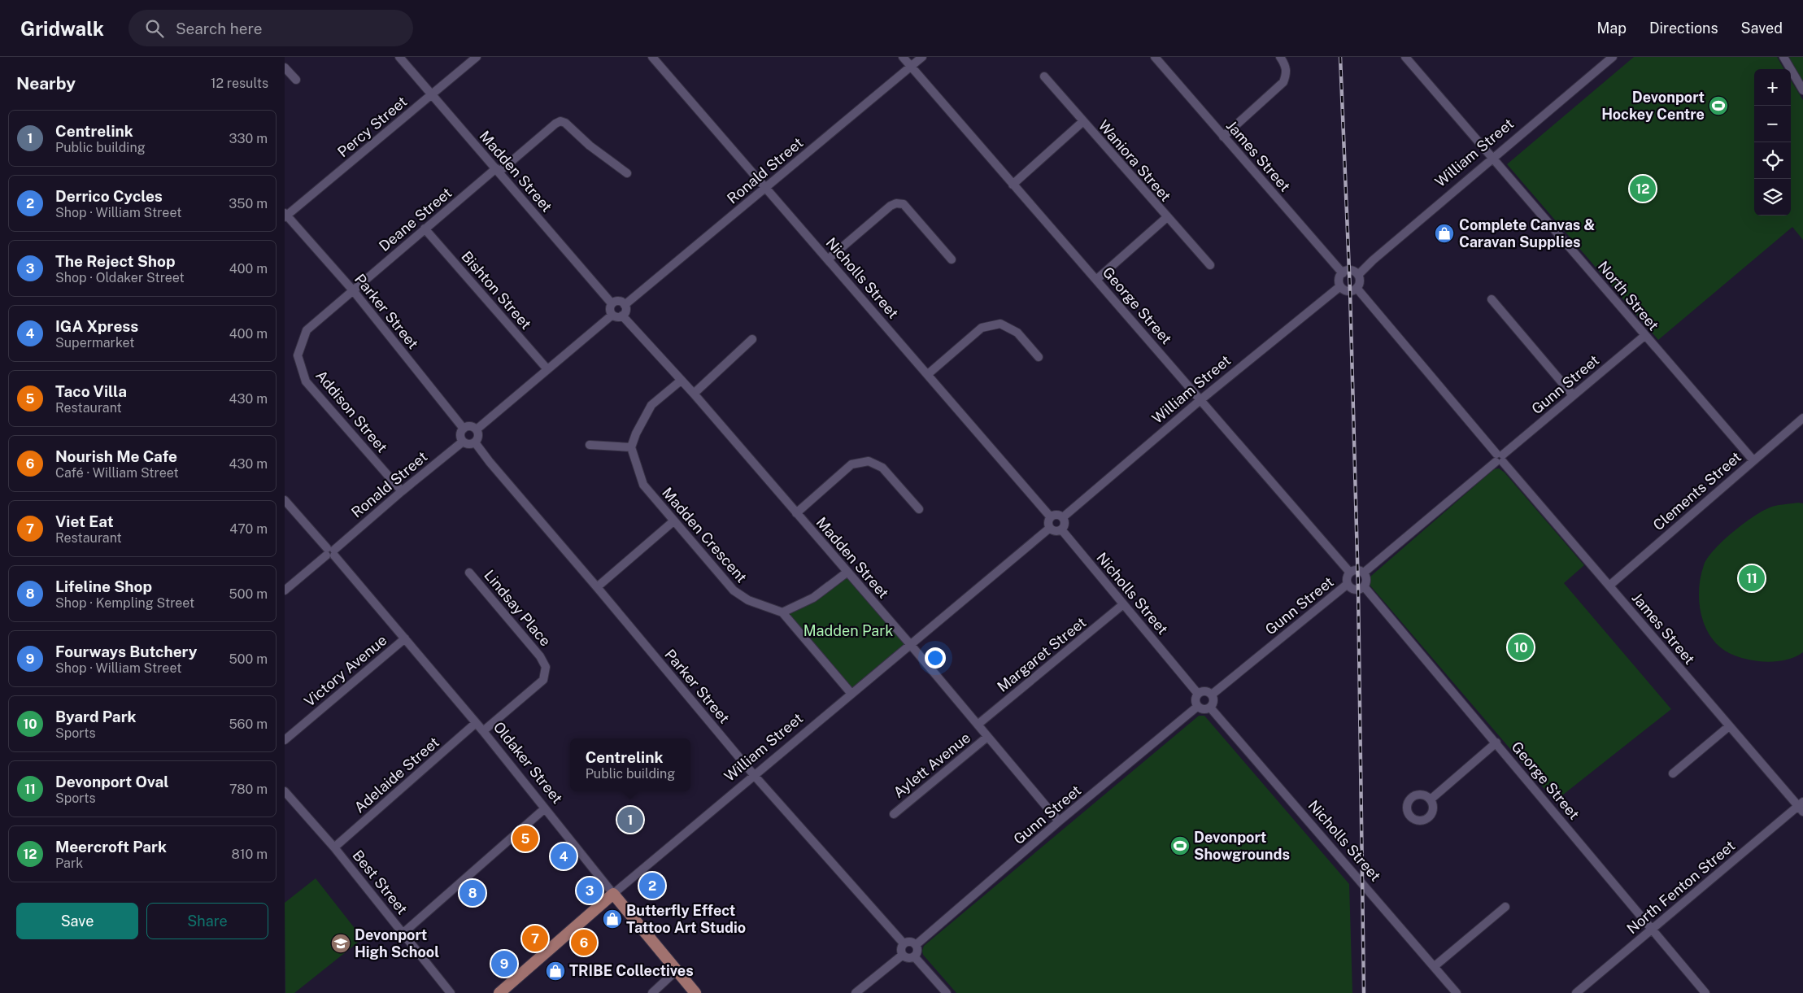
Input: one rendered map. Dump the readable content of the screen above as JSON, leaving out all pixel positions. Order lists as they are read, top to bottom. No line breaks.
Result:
{"streets":{"main road":["William Street","Oldaker Street"],"street":["Percy Street","James Street","Waniora Street","Ronald Street","Madden Street","Deane Street","Nicholls Street","Bishton Street","North Street","George Street","Parker Street","Gunn Street","Addison Street","Clements Street","Madden Crescent","Lindsay Place","Margaret Street","Victory Avenue","Aylett Avenue","Adelaide Street","Best Street","North Fenton Street"]},"crossings":[["Percy Street","Madden Street"],["Percy Street","Parker Street"],["William Street","James Street"],["William Street","Madden Street"],["William Street","Nicholls Street"],["William Street","North Street"],["William Street","George Street"],["William Street","Parker Street"],["William Street","Oldaker Street"],["James Street","Gunn Street"],["James Street","Clements Street"],["James Street","North Fenton Street"],["Waniora Street","George Street"],["Ronald Street","Madden Street"],["Ronald Street","Nicholls Street"],["Ronald Street","George Street"],["Ronald Street","Parker Street"],["Ronald Street","Addison Street"],["Ronald Street","Oldaker Street"],["Madden Street","Deane Street"],["Madden Street","Gunn Street"],["Madden Street","Margaret Street"],["Madden Street","Aylett Avenue"],["Deane Street","Bishton Street"],["Deane Street","Parker Street"],["Deane Street","Addison Street"],["Nicholls Street","Gunn Street"],["Nicholls Street","Margaret Street"],["North Street","Gunn Street"],["North Street","Clements Street"],["George Street","Gunn Street"],["George Street","North Fenton Street"],["Parker Street","Gunn Street"],["Parker Street","Addison Street"],["Lindsay Place","Oldaker Street"],["Victory Avenue","Oldaker Street"],["Oldaker Street","Adelaide Street"],["Adelaide Street","Best Street"]],"parks":["Madden Park"],"places":{"sports":["Devonport Hockey Centre","Devonport Showgrounds"],"shop":["Complete Canvas & Caravan Supplies","Butterfly Effect Tattoo Art Studio","TRIBE Collectives"],"school or university":["Devonport High School"]},"page":{"header":"Gridwalk","search":"Search here","nav":["Map","Directions","Saved"],"heading":["Nearby","12 results"],"map_buttons":["+","−"],"list":[{"mark":"1","name":"Centrelink","note":"Public building","value":"330 m"},{"mark":"2","name":"Derrico Cycles","note":"Shop · William Street","value":"350 m"},{"mark":"3","name":"The Reject Shop","note":"Shop · Oldaker Street","value":"400 m"},{"mark":"4","name":"IGA Xpress","note":"Supermarket","value":"400 m"},{"mark":"5","name":"Taco Villa","note":"Restaurant","value":"430 m"},{"mark":"6","name":"Nourish Me Cafe","note":"Café · William Street","value":"430 m"},{"mark":"7","name":"Viet Eat","note":"Restaurant","value":"470 m"},{"mark":"8","name":"Lifeline Shop","note":"Shop · Kempling Street","value":"500 m"},{"mark":"9","name":"Fourways Butchery","note":"Shop · William Street","value":"500 m"},{"mark":"10","name":"Byard Park","note":"Sports","value":"560 m"},{"mark":"11","name":"Devonport Oval","note":"Sports","value":"780 m"},{"mark":"12","name":"Meercroft Park","note":"Park","value":"810 m"}],"pins":["12","11","10","1","5","4","2","3","8","7","6","9"],"popup":["Centrelink","Public building"],"buttons":["Save","Share"]}}
